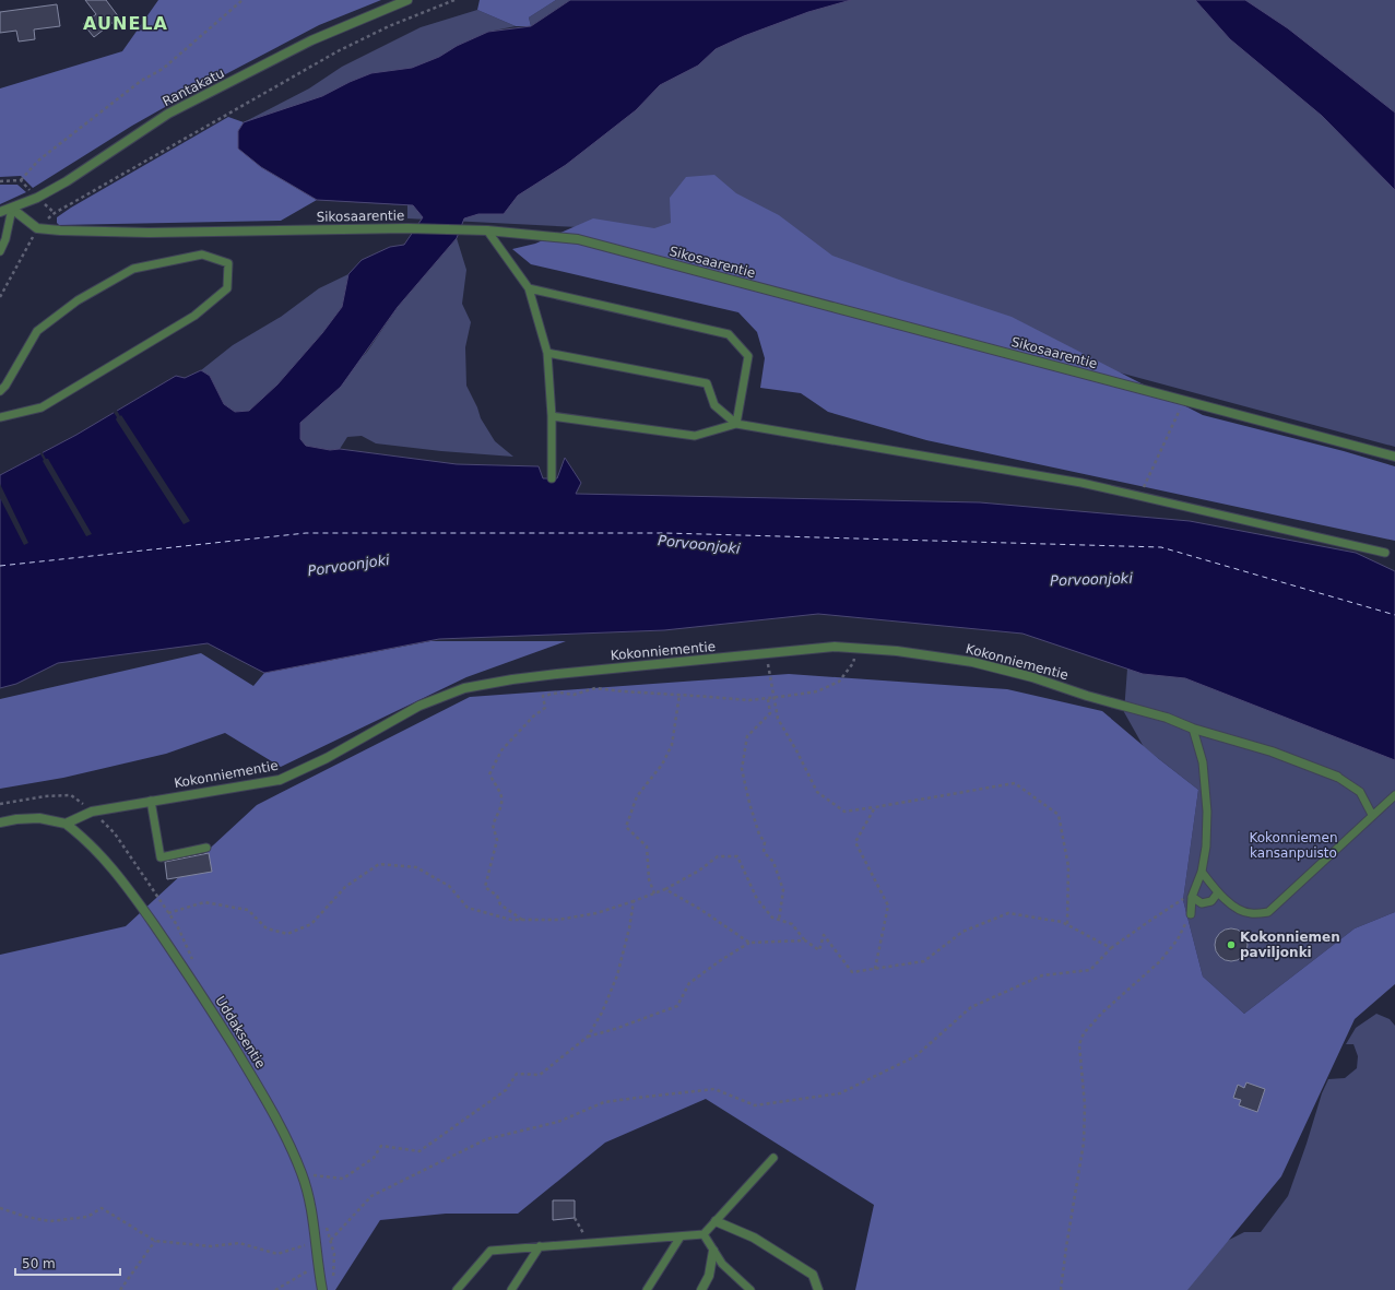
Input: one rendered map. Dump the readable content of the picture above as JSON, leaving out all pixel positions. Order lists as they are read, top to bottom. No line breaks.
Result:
{"streets":{"street":["Rantakatu","Sikosaarentie","Kokonniementie","Uddaksentie"]},"crossings":[["Kokonniementie","Uddaksentie"]],"districts":["AUNELA"],"water":["Porvoonjoki"],"parks":["Kokonniemen kansanpuisto"],"places":["Kokonniemen paviljonki"],"scale_bar":"50 m"}
